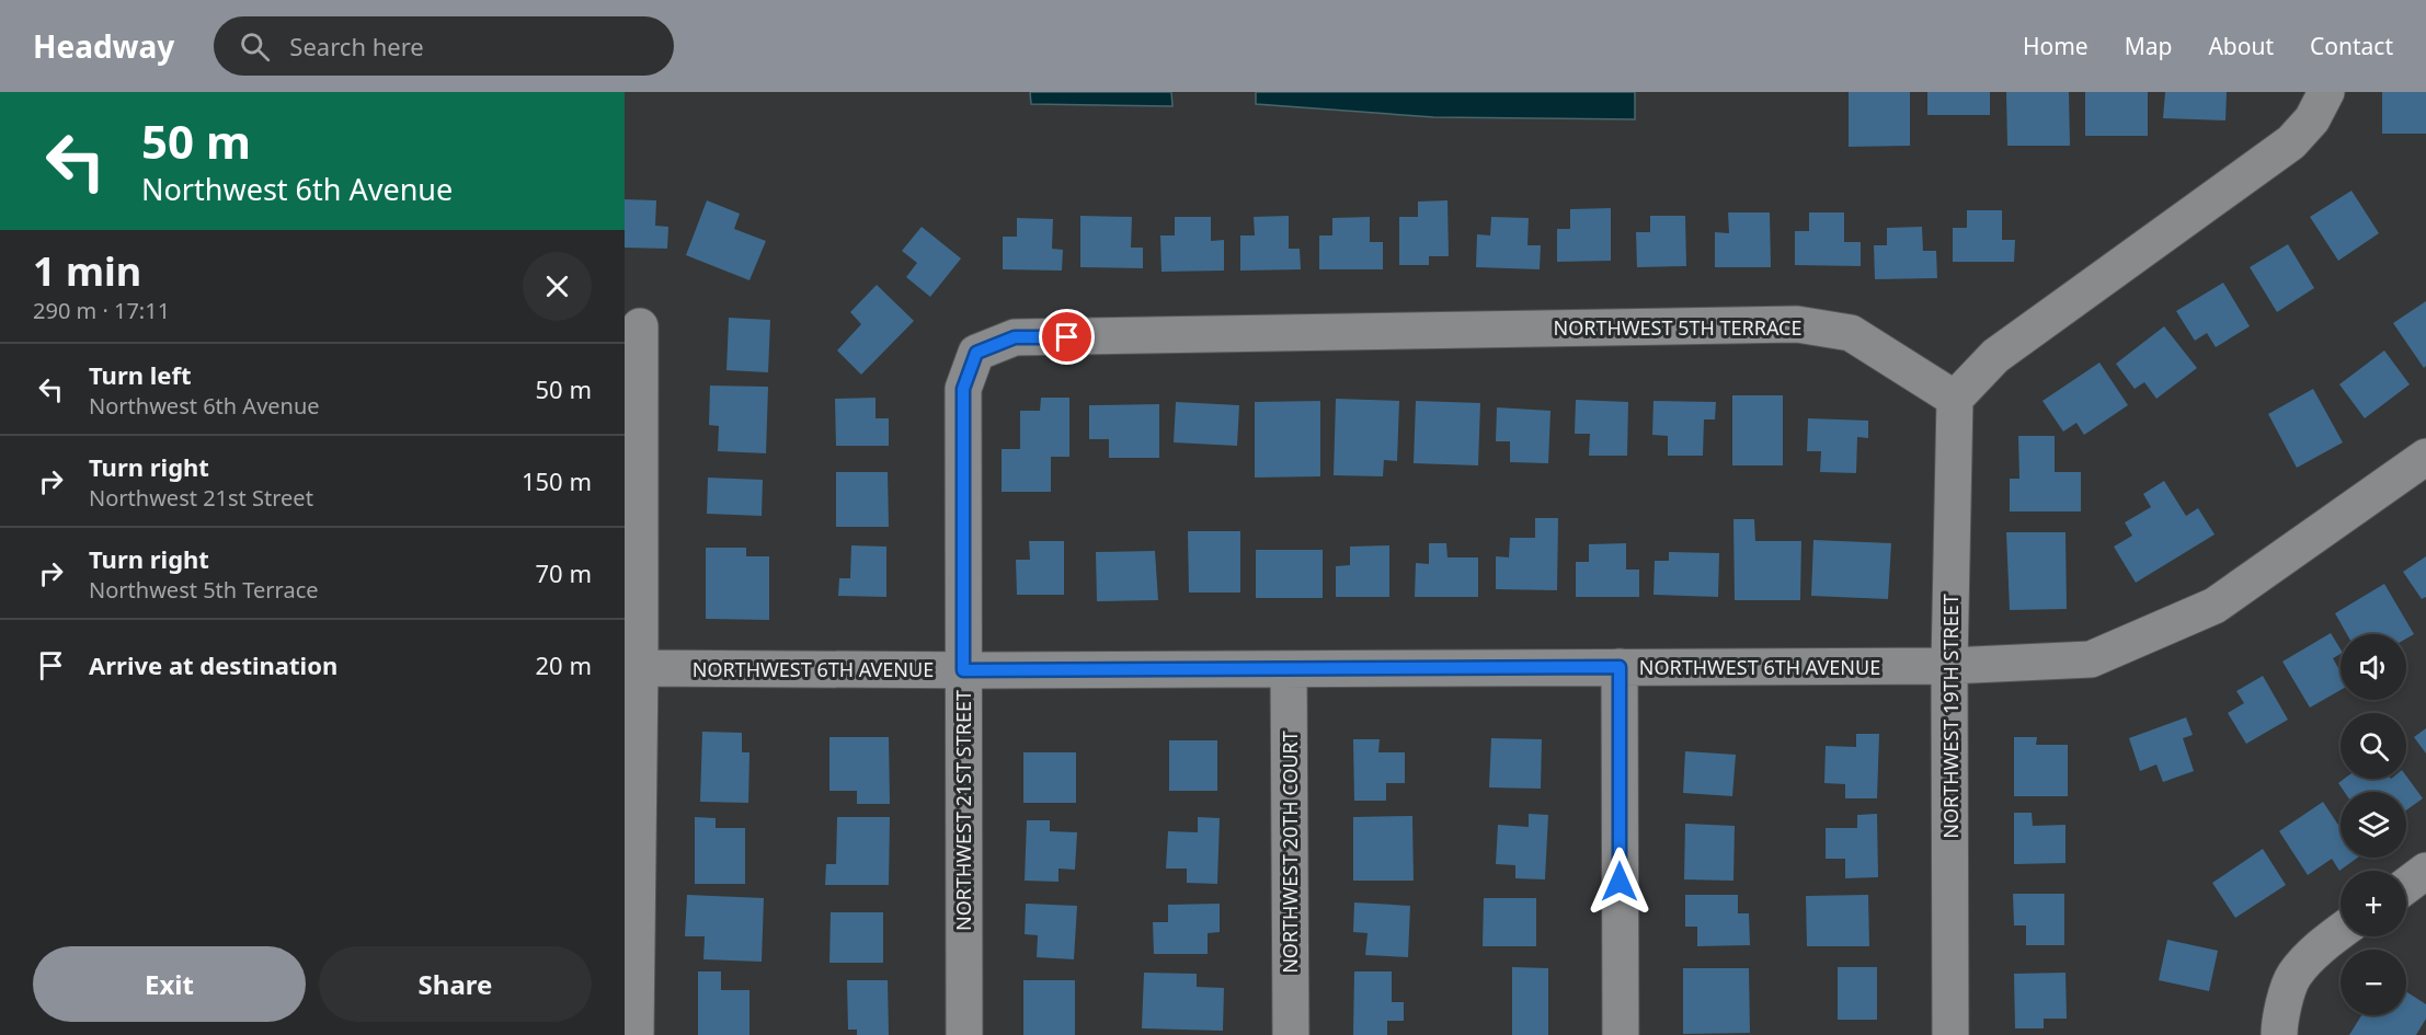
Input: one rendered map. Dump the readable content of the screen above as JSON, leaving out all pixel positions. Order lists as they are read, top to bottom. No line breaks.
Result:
{"streets":{"street":["NORTHWEST 5TH TERRACE","NORTHWEST 6TH AVENUE","NORTHWEST 19TH STREET","NORTHWEST 21ST STREET","NORTHWEST 20TH COURT"]},"crossings":[["NORTHWEST 5TH TERRACE","NORTHWEST 19TH STREET"],["NORTHWEST 5TH TERRACE","NORTHWEST 21ST STREET"],["NORTHWEST 6TH AVENUE","NORTHWEST 19TH STREET"],["NORTHWEST 6TH AVENUE","NORTHWEST 21ST STREET"],["NORTHWEST 6TH AVENUE","NORTHWEST 20TH COURT"]],"page":{"header":"Headway","search":"Search here","nav":["Home","Map","About","Contact"],"turn":["50 m","Northwest 6th Avenue"],"heading":["1 min","290 m · 17:11"],"list":[{"name":"Turn left","note":"Northwest 6th Avenue","value":"50 m"},{"name":"Turn right","note":"Northwest 21st Street","value":"150 m"},{"name":"Turn right","note":"Northwest 5th Terrace","value":"70 m"},{"name":"Arrive at destination","value":"20 m"}],"map_buttons":["+","−"],"buttons":["Exit","Share"]}}
